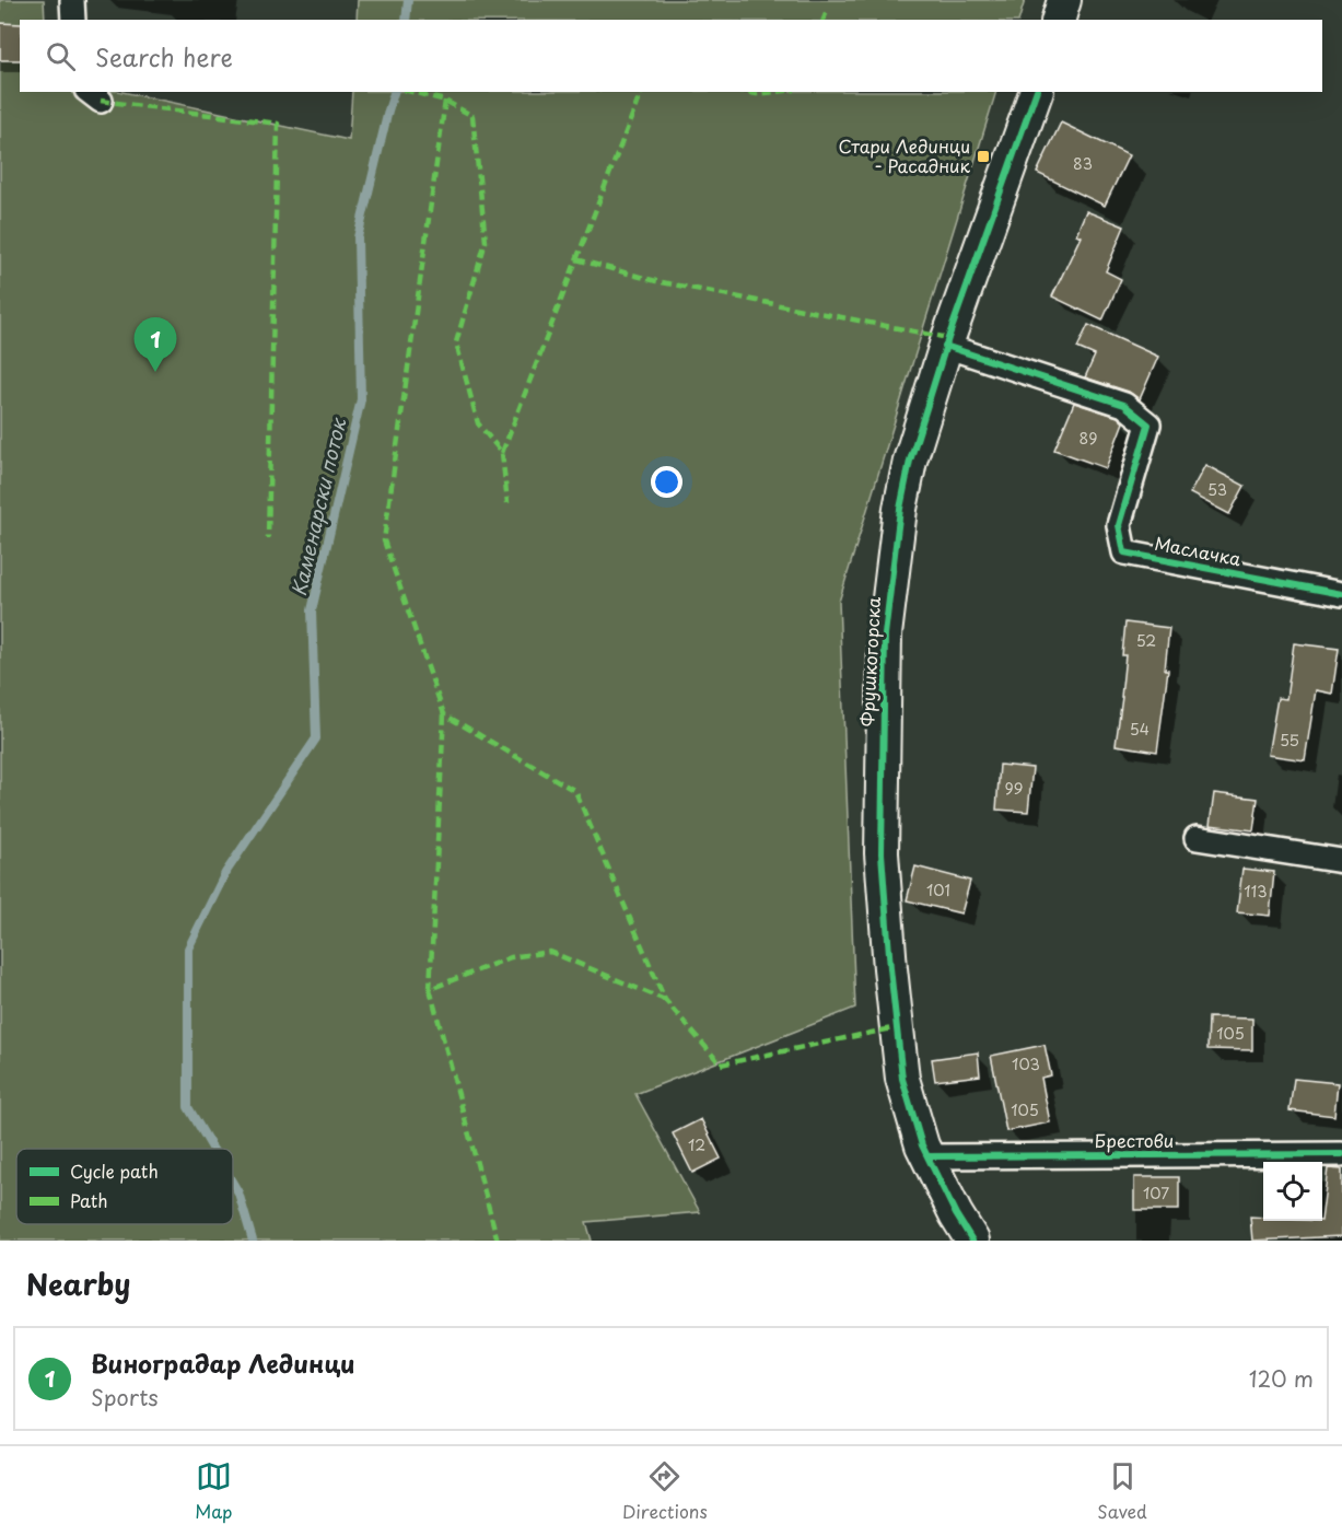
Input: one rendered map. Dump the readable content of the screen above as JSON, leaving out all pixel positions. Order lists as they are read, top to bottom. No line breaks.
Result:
{"streets":{"street":["Маслачка","Фрушкогорска","Брестови"]},"crossings":[["Маслачка","Фрушкогорска"],["Фрушкогорска","Брестови"]],"water":["Каменарски поток"],"places":{"transit":["Стари Лединци - Расадник"]},"house_numbers":["83","89","53","52","54","55","99","101","113","105","103","105","12","107"],"legend":["Cycle path","Path"],"page":{"search":"Search here","pins":"1","heading":"Nearby","list":[{"mark":"1","name":"Виноградар Лединци","note":"Sports","value":"120 m"}],"nav":["Map","Directions","Saved"]}}
